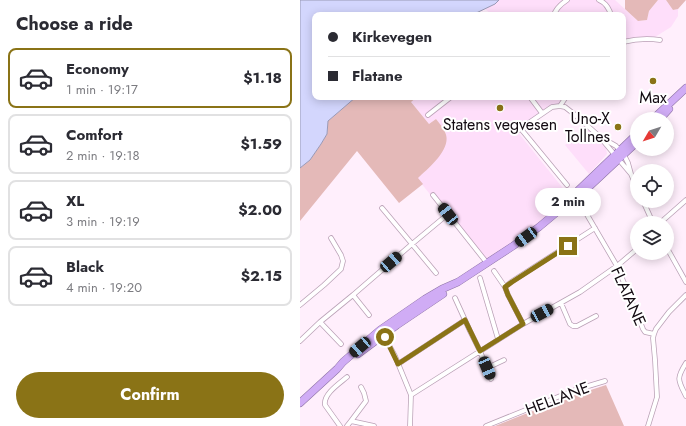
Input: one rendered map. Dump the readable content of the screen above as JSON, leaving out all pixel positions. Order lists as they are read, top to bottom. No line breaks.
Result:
{"streets":{"street":["FLATANE","HELLANE"]},"places":["Max","Statens vegvesen","Uno-X Tollnes"],"north":"bottom left","page":{"heading":"Choose a ride","banner":["Kirkevegen","Flatane"],"list":[{"name":"Economy","note":"1 min · 19:17","value":"$1.18"},{"name":"Comfort","note":"2 min · 19:18","value":"$1.59"},{"name":"XL","note":"3 min · 19:19","value":"$2.00"},{"name":"Black","note":"4 min · 19:20","value":"$2.15"}],"bubble":"2 min","buttons":"Confirm"}}
